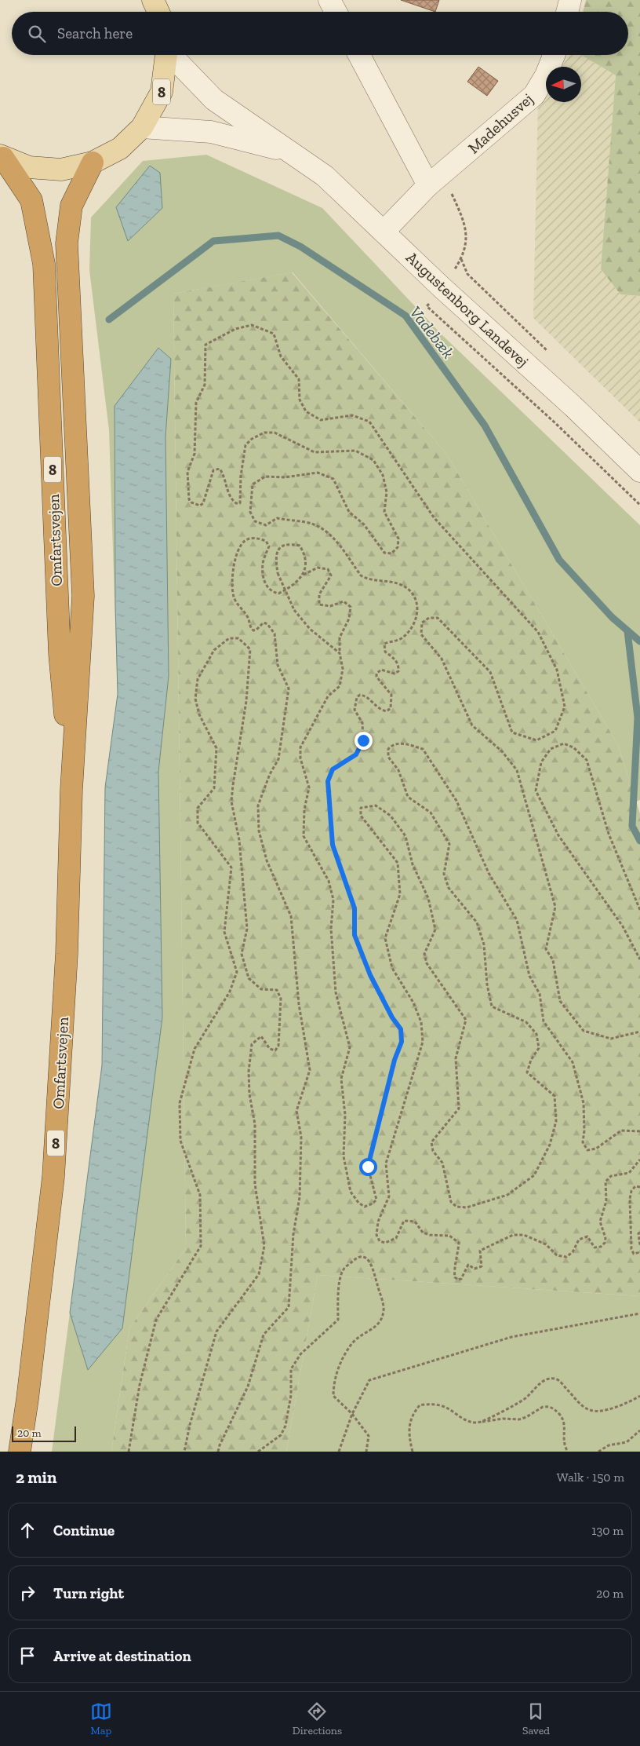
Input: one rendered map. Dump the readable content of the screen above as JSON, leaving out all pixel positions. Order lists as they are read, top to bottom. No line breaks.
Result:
{"streets":{"highway":["8","Omfartsvejen"],"street":["Madehusvej","Augustenborg Landevej"]},"crossings":[["8","Augustenborg Landevej"],["8","Omfartsvejen"],["Madehusvej","Augustenborg Landevej"]],"water":["Vadebæk"],"scale_bar":"20 m","north":"left","page":{"search":"Search here","scale":"20 m","heading":["2 min","Walk · 150 m"],"list":[["Continue","130 m"],["Turn right","20 m"],"Arrive at destination"],"nav":["Map","Directions","Saved"]}}
